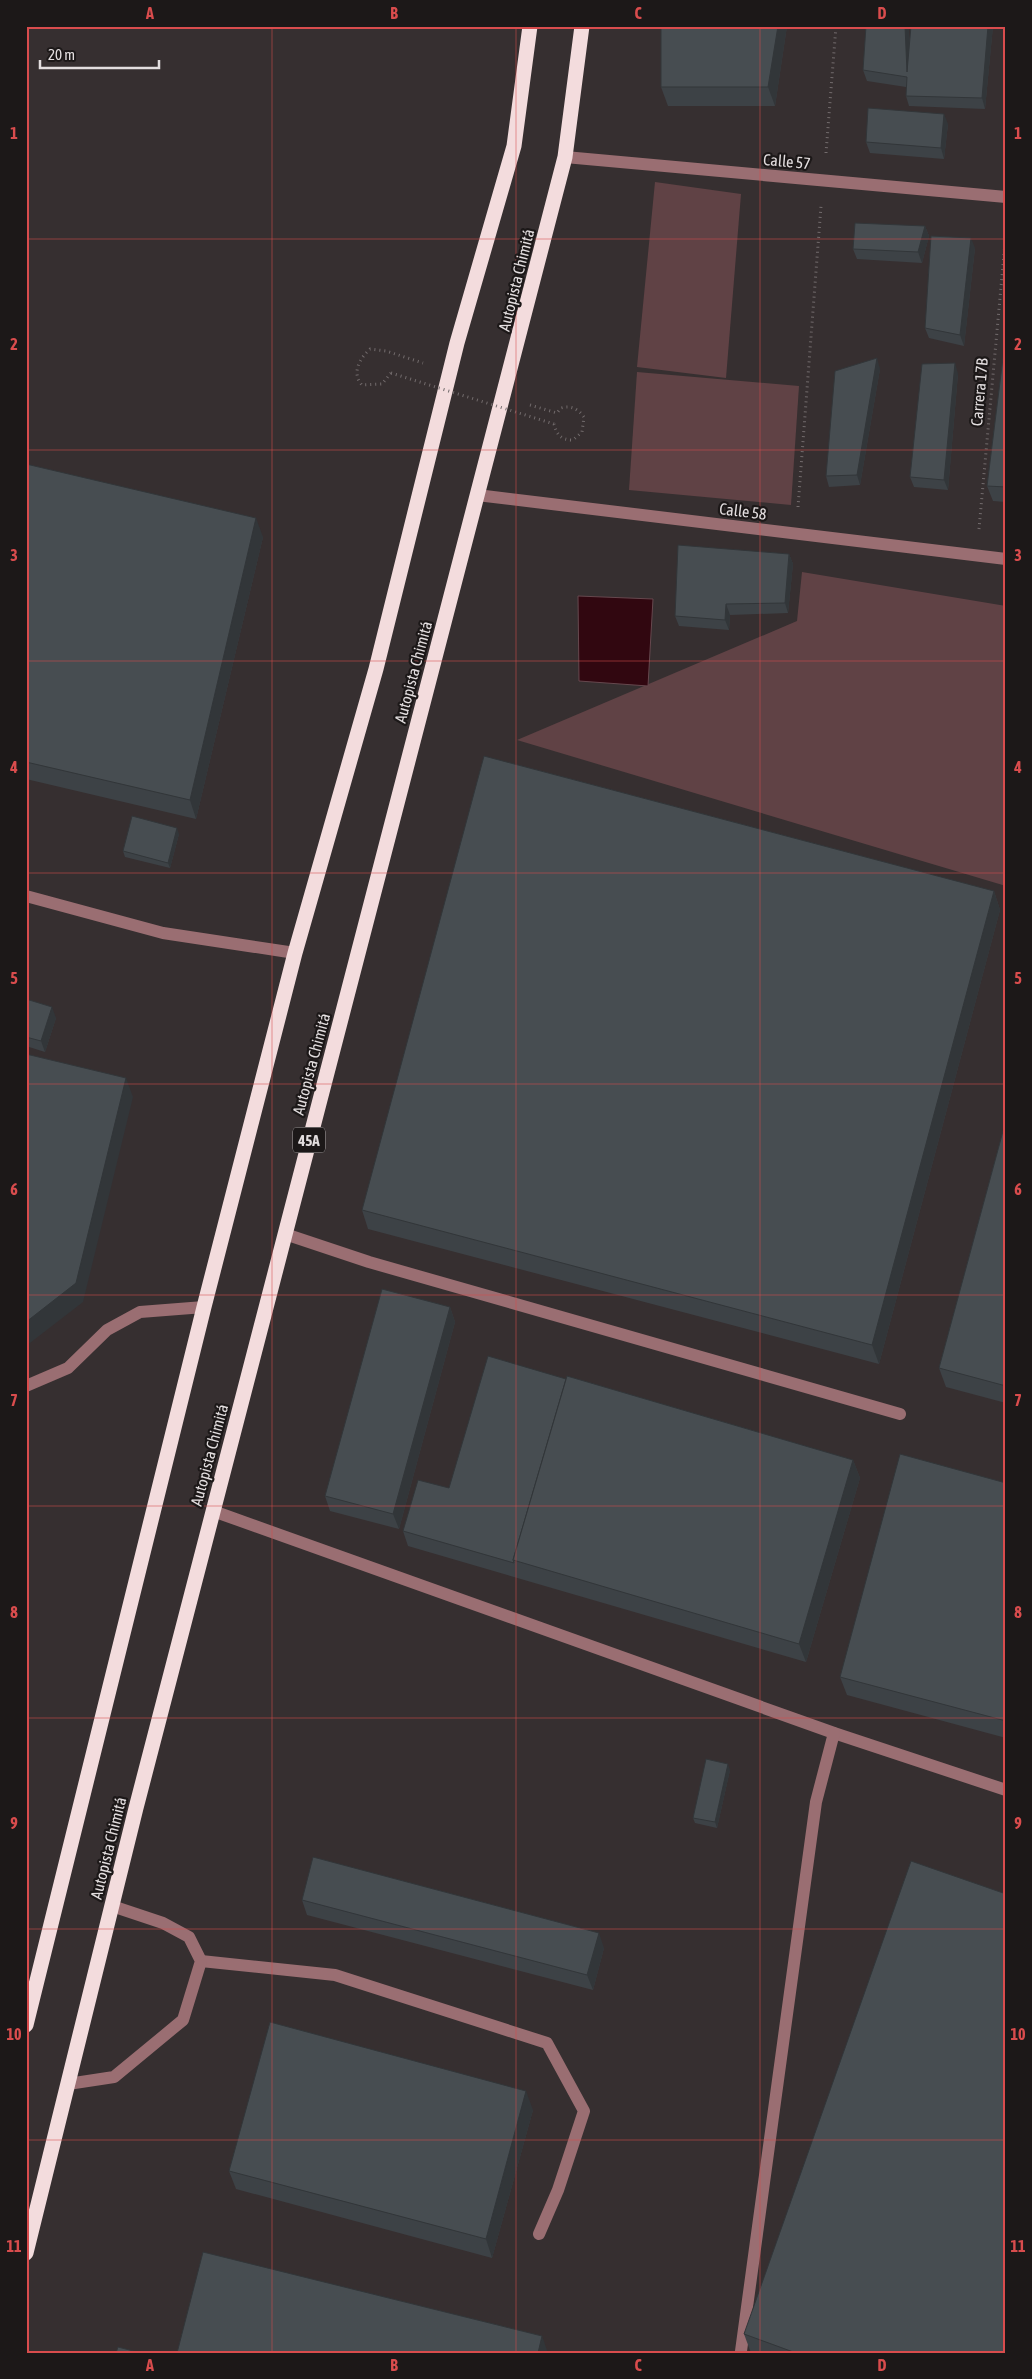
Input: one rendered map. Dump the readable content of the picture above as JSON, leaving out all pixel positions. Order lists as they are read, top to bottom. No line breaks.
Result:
{"streets":{"highway":["Autopista Chimitá","45A"],"street":["Calle 57","Calle 58"],"path":["Carrera 17B"]},"crossings":[["Calle 57","Autopista Chimitá"],["Autopista Chimitá","Calle 58"],["Carrera 17B","Calle 58"]],"scale_bar":"20 m","grid":{"columns":["A","B","C","D"],"rows":["1","2","3","4","5","6","7","8","9","10","11"]}}
